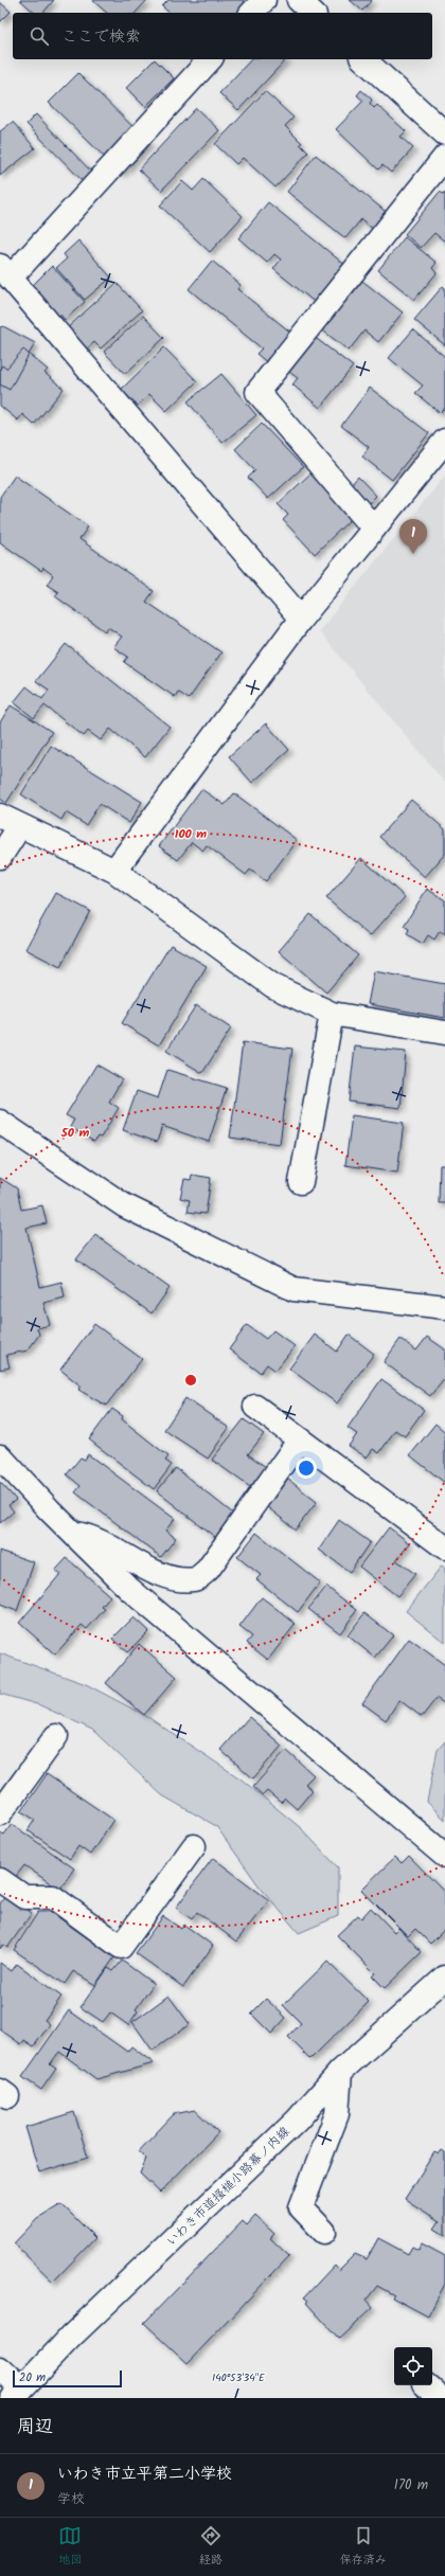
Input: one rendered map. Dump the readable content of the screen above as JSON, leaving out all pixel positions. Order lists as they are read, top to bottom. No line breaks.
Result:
{"streets":{"street":["いわき市道搔槌小路幕ノ内線"]},"scale_bar":"20 m","page":{"search":"ここで検索","pins":"1","scale":"20 m","heading":"周辺","list":[{"mark":"1","name":"いわき市立平第二小学校","note":"学校","value":"170 m"}],"nav":["地図","経路","保存済み"]},"coordinates":["140°53'34\"E"],"rings":["100 m","50 m"]}
